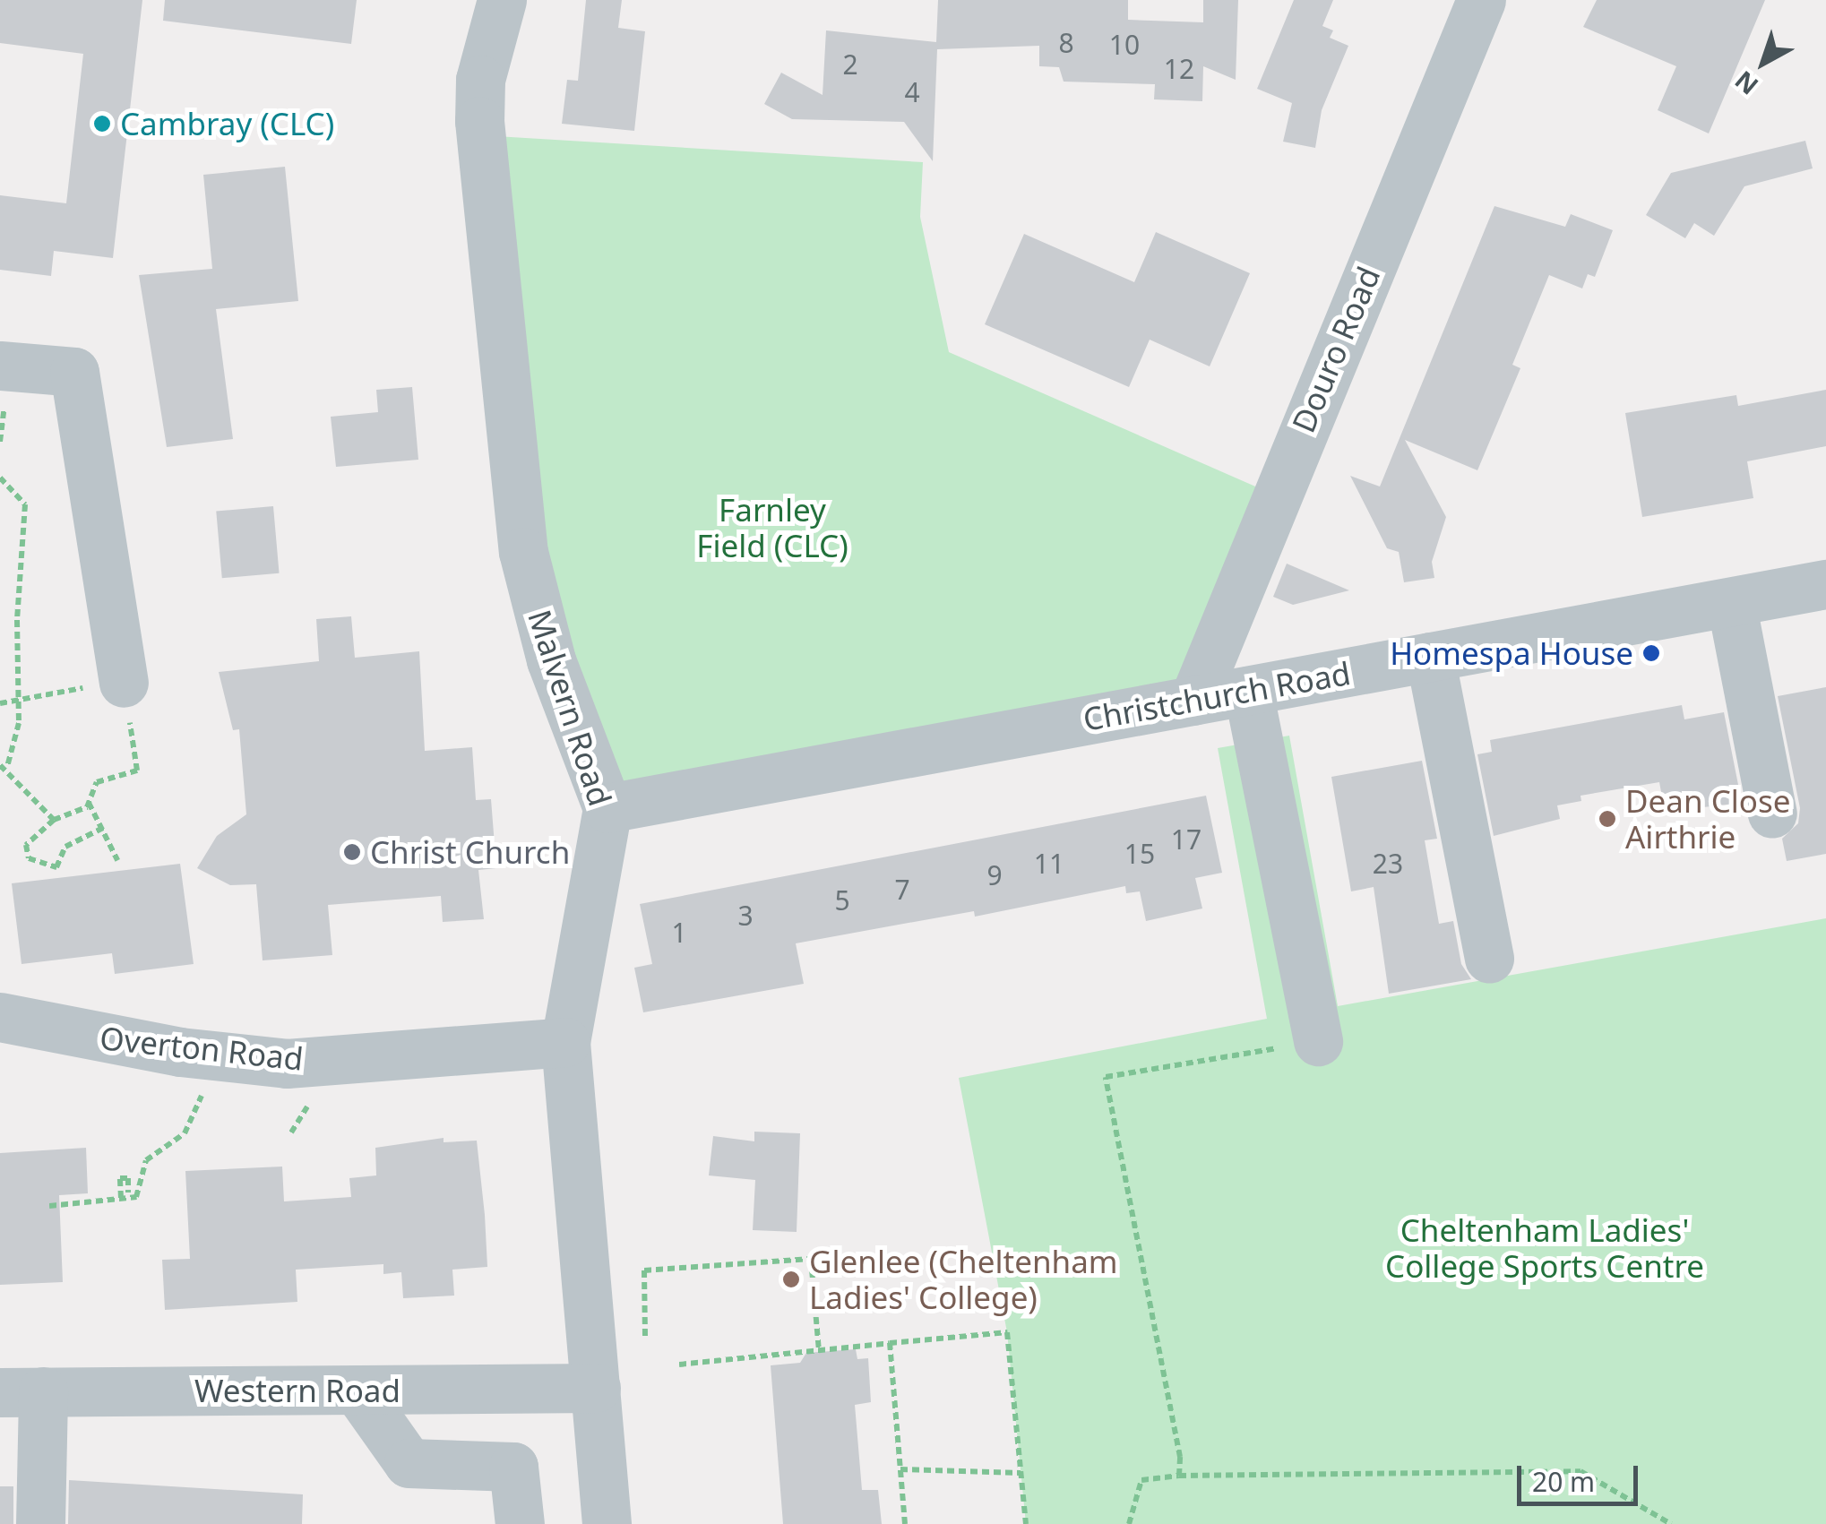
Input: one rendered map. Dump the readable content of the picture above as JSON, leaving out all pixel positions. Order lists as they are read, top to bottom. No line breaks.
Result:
{"streets":{"street":["Douro Road","Christchurch Road","Malvern Road","Overton Road","Western Road"]},"crossings":[["Douro Road","Christchurch Road"],["Christchurch Road","Malvern Road"],["Malvern Road","Overton Road"],["Malvern Road","Western Road"]],"parks":["Farnley Field (CLC)","Cheltenham Ladies' College Sports Centre"],"places":["Cambray (CLC)","Homespa House","Dean Close Airthrie","Christ Church","Glenlee (Cheltenham Ladies' College)"],"house_numbers":["8","10","2","12","4","17","15","11","23","9","7","5","3","1"],"scale_bar":"20 m","north":"bottom left"}
